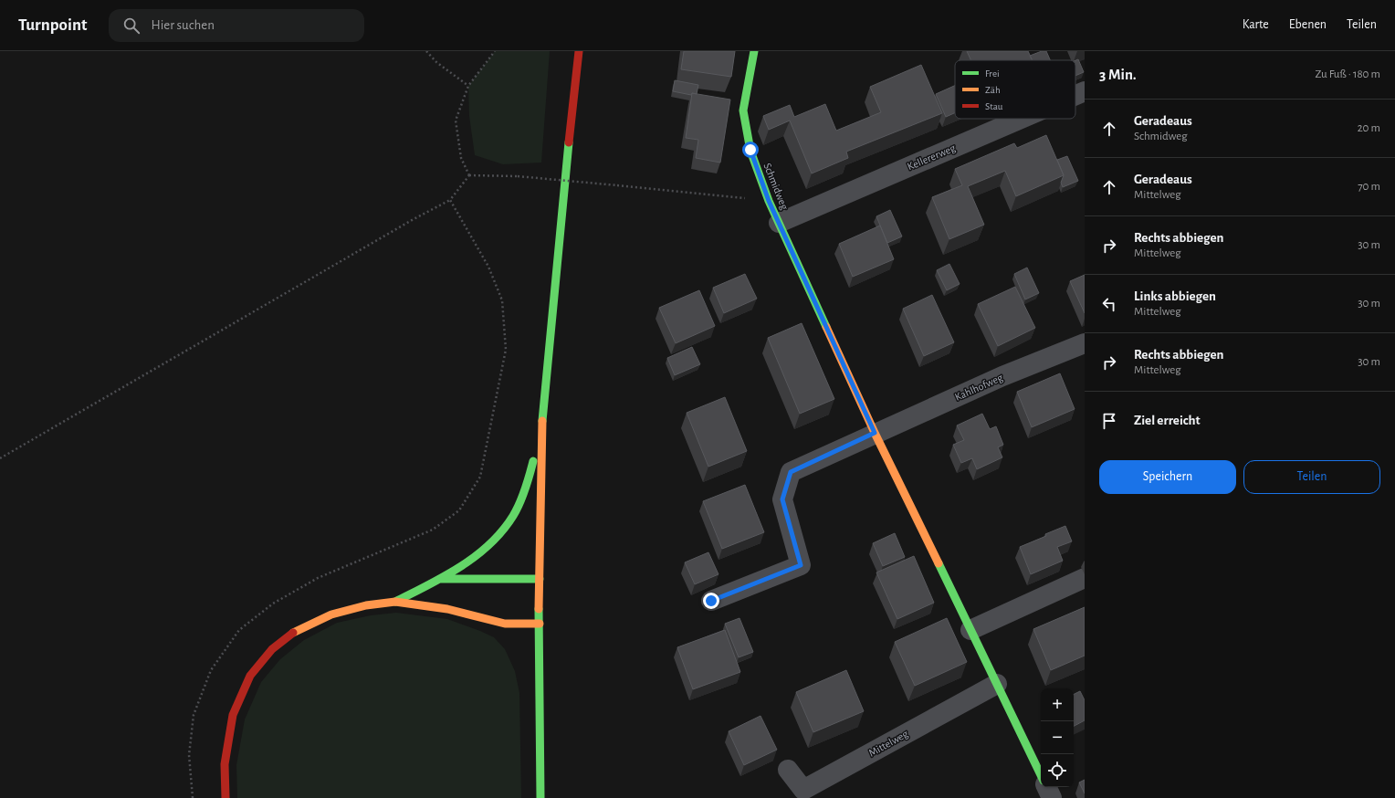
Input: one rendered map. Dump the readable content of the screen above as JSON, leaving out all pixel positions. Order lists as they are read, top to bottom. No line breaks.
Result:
{"streets":{"main road":["Schmidweg"],"street":["Kellererweg","Kahlhofweg","Mittelweg"]},"crossings":[["Kellererweg","Schmidweg"]],"legend":["Frei","Zäh","Stau"],"page":{"header":"Turnpoint","search":"Hier suchen","nav":["Karte","Ebenen","Teilen"],"heading":["3 Min.","Zu Fuß · 180 m"],"list":[["Geradeaus","Schmidweg","20 m"],["Geradeaus","Mittelweg","70 m"],["Rechts abbiegen","Mittelweg","30 m"],["Links abbiegen","Mittelweg","30 m"],["Rechts abbiegen","Mittelweg","30 m"],"Ziel erreicht"],"buttons":["Speichern","Teilen"],"map_buttons":["+","−"]}}
